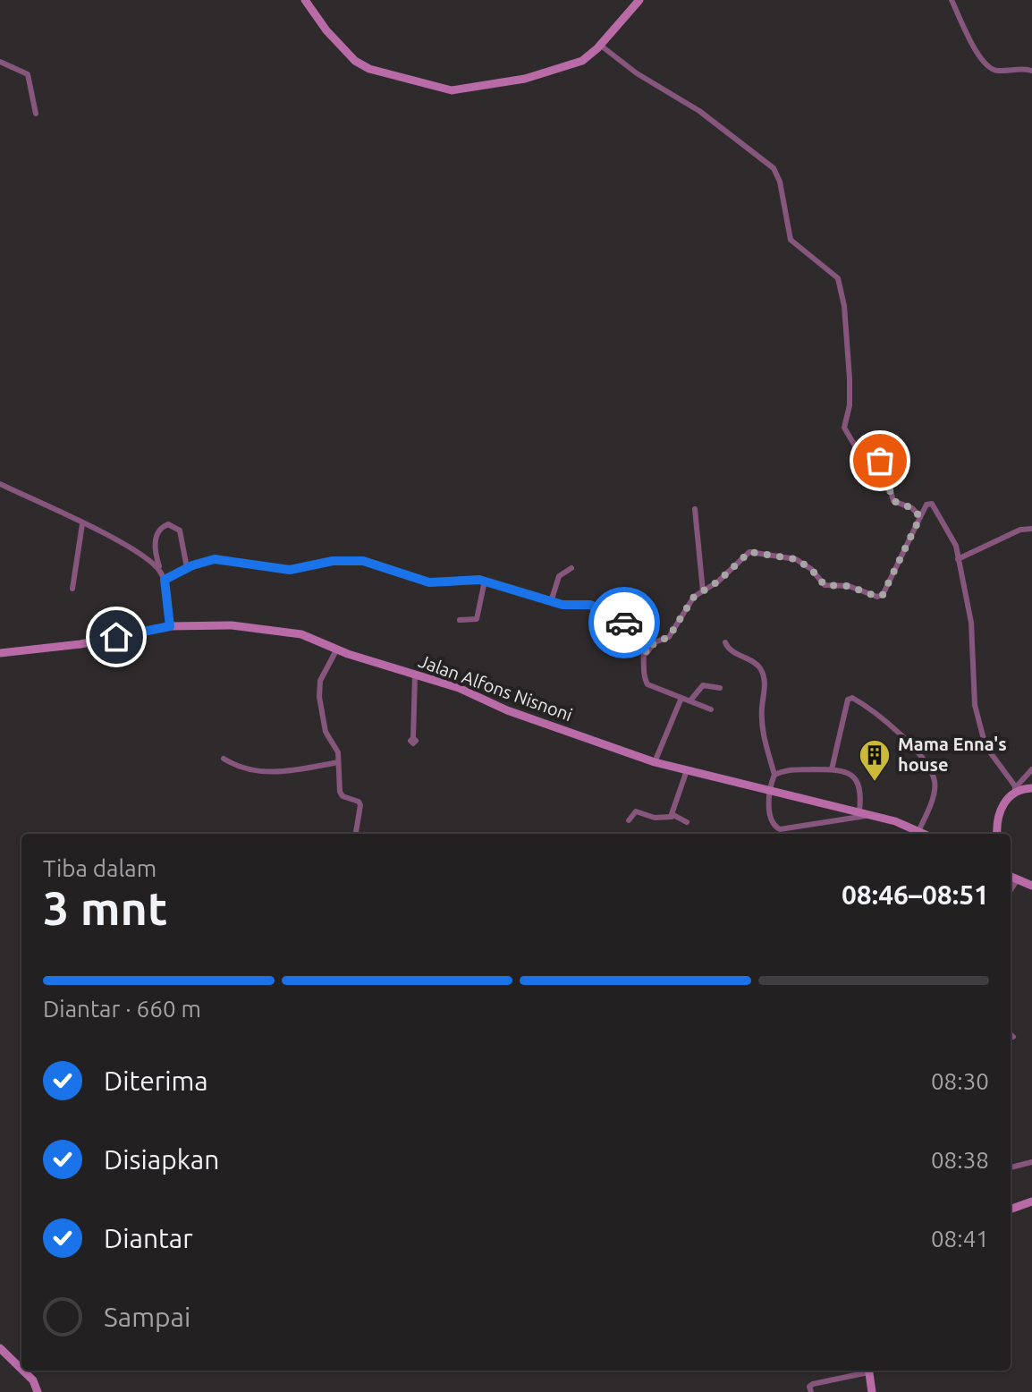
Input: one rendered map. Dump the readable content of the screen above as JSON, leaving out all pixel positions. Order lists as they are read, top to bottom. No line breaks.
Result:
{"streets":{"main road":["Jalan Alfons Nisnoni"]},"places":{"building":["Mama Enna's house"]},"page":{"heading":["3 mnt","Tiba dalam","08:46–08:51"],"bar":"Diantar · 660 m","list":[["Diterima","08:30"],["Disiapkan","08:38"],["Diantar","08:41"],"Sampai"]}}
